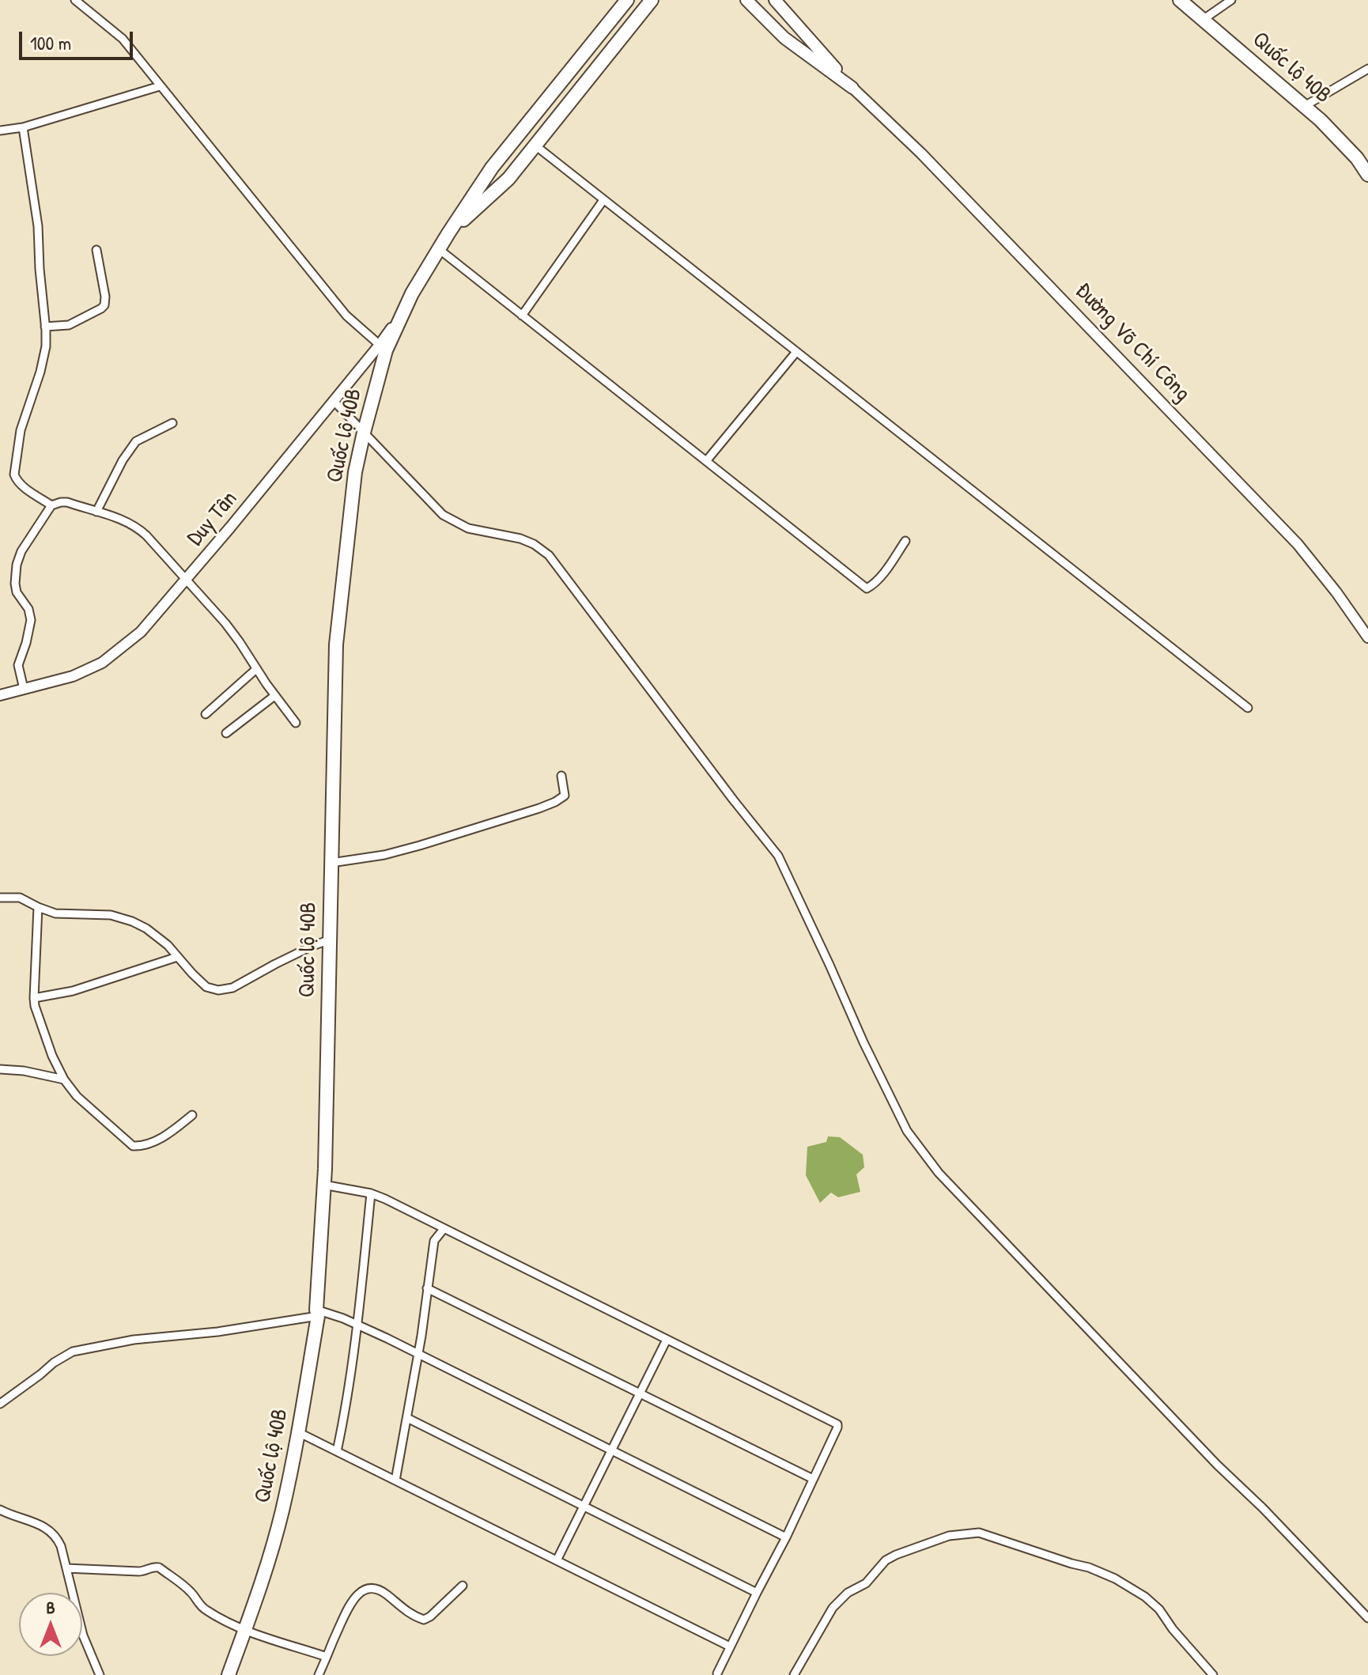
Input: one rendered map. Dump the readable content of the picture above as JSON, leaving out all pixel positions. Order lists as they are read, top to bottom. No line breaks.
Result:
{"streets":{"highway":["Quốc lộ 40B"],"main road":["Đường Võ Chí Công","Duy Tân"]},"crossings":[["Quốc lộ 40B","Duy Tân"]],"scale_bar":"100 m","north":"top"}
